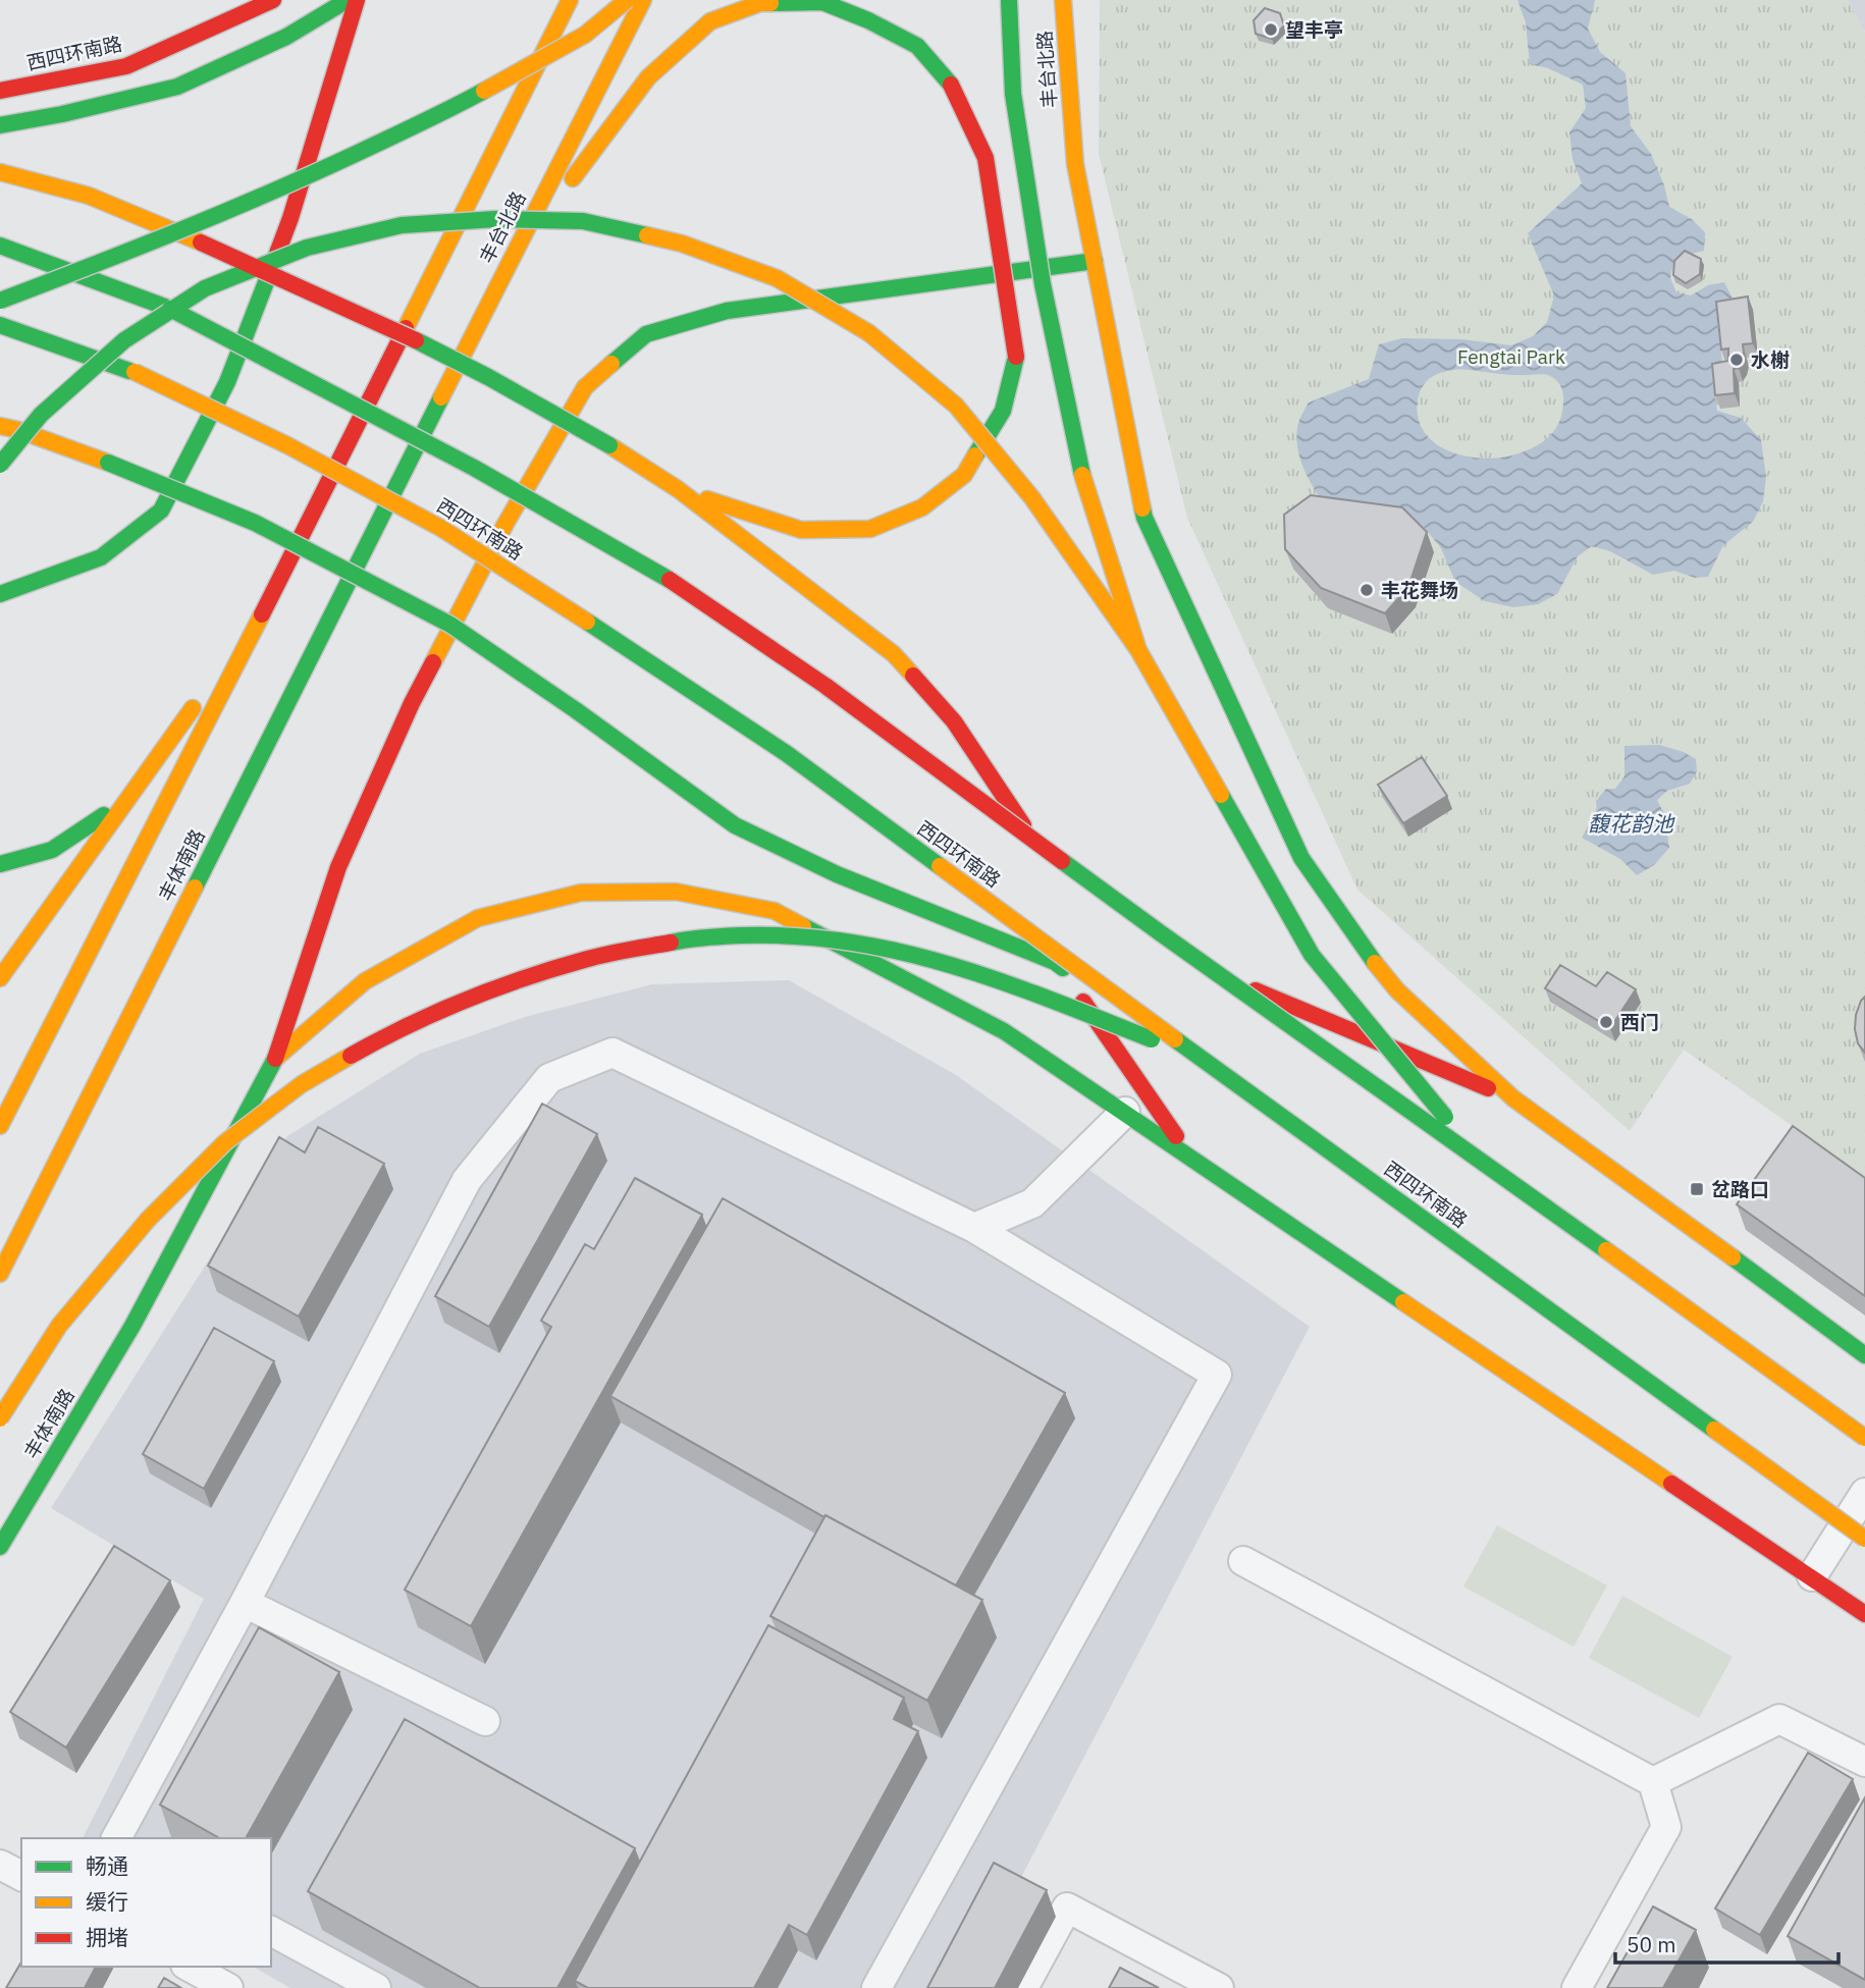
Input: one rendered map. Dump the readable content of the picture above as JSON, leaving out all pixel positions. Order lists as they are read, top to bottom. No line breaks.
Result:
{"streets":{"main road":["西四环南路","丰台北路","丰体南路"]},"crossings":[["丰台北路","丰体南路"]],"water":["馥花韵池"],"parks":["Fengtai Park"],"places":{"other":["望丰亭","水榭","丰花舞场","西门"],"transit":["岔路口"]},"legend":["畅通","缓行","拥堵"],"scale_bar":"50 m"}
